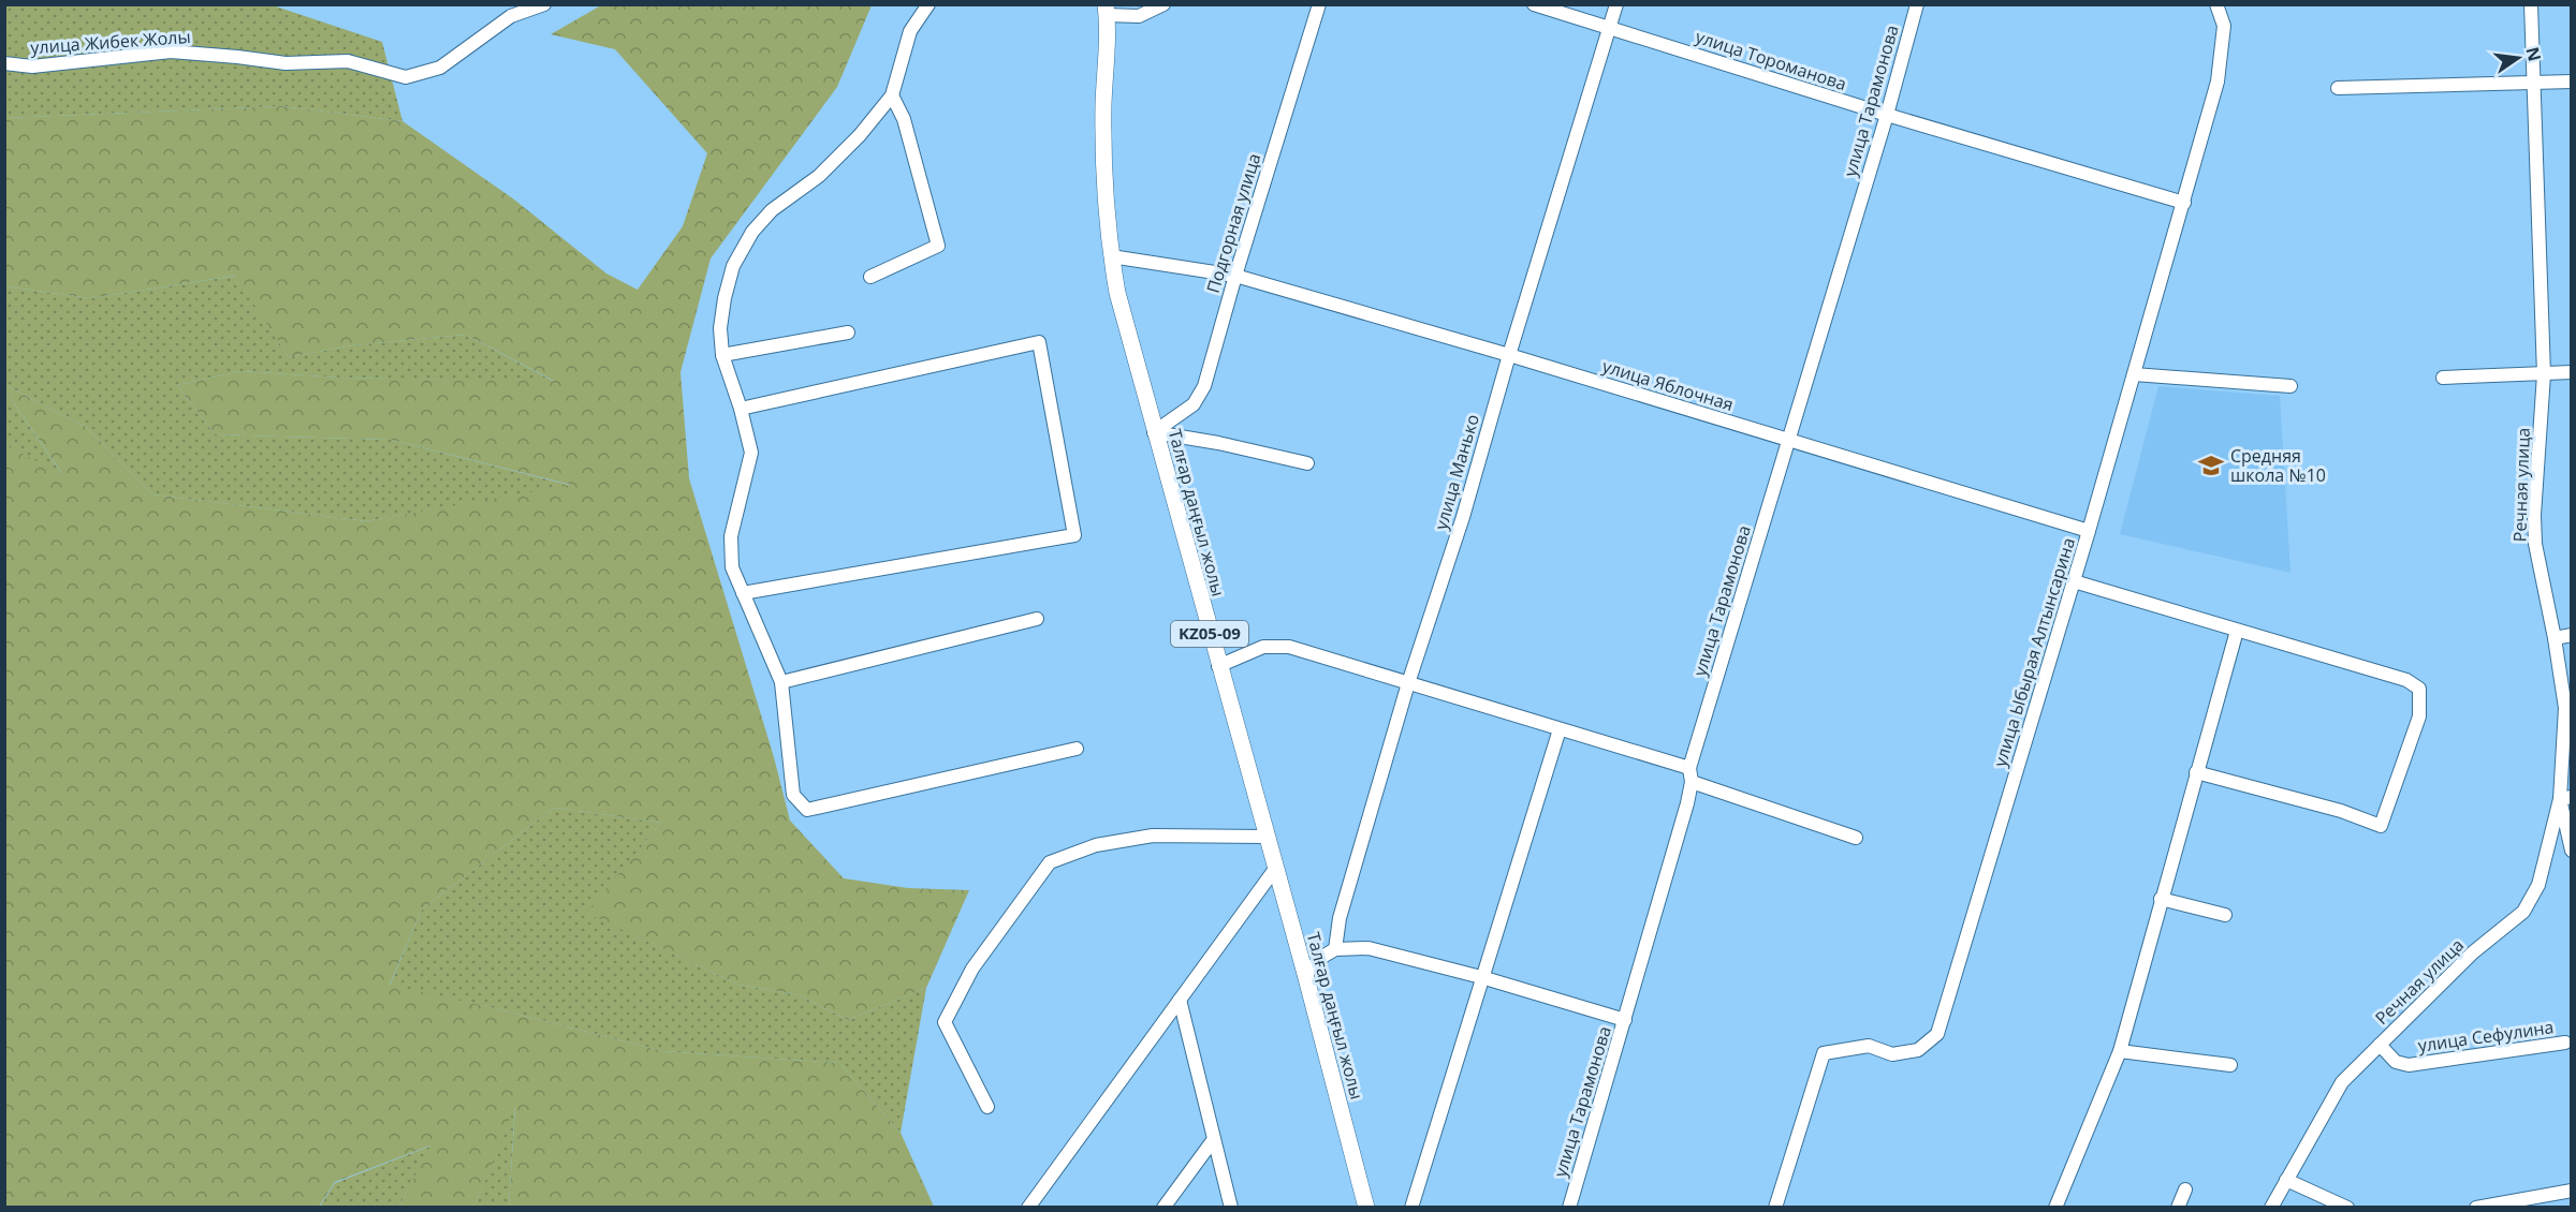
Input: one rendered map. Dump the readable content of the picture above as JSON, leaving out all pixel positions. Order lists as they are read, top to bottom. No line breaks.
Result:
{"streets":{"main road":["Талғар даңғыл жолы","KZ05-09"],"street":["улица Жибек Жолы","улица Тороманова","улица Тарамонова","Подгорная улица","улица Яблочная","улица Манько","Речная улица","улица Ыбырая Алтынсарина","улица Сефулина"]},"crossings":[["улица Тороманова","улица Тарамонова"],["улица Тороманова","улица Манько"],["улица Тороманова","улица Ыбырая Алтынсарина"],["улица Тарамонова","улица Яблочная"],["Подгорная улица","улица Яблочная"],["Подгорная улица","Талғар даңғыл жолы"],["улица Яблочная","улица Манько"],["улица Яблочная","Талғар даңғыл жолы"],["улица Яблочная","улица Ыбырая Алтынсарина"],["Речная улица","улица Сефулина"]],"places":{"school or university":["Средняя школа №10"]},"north":"right"}
